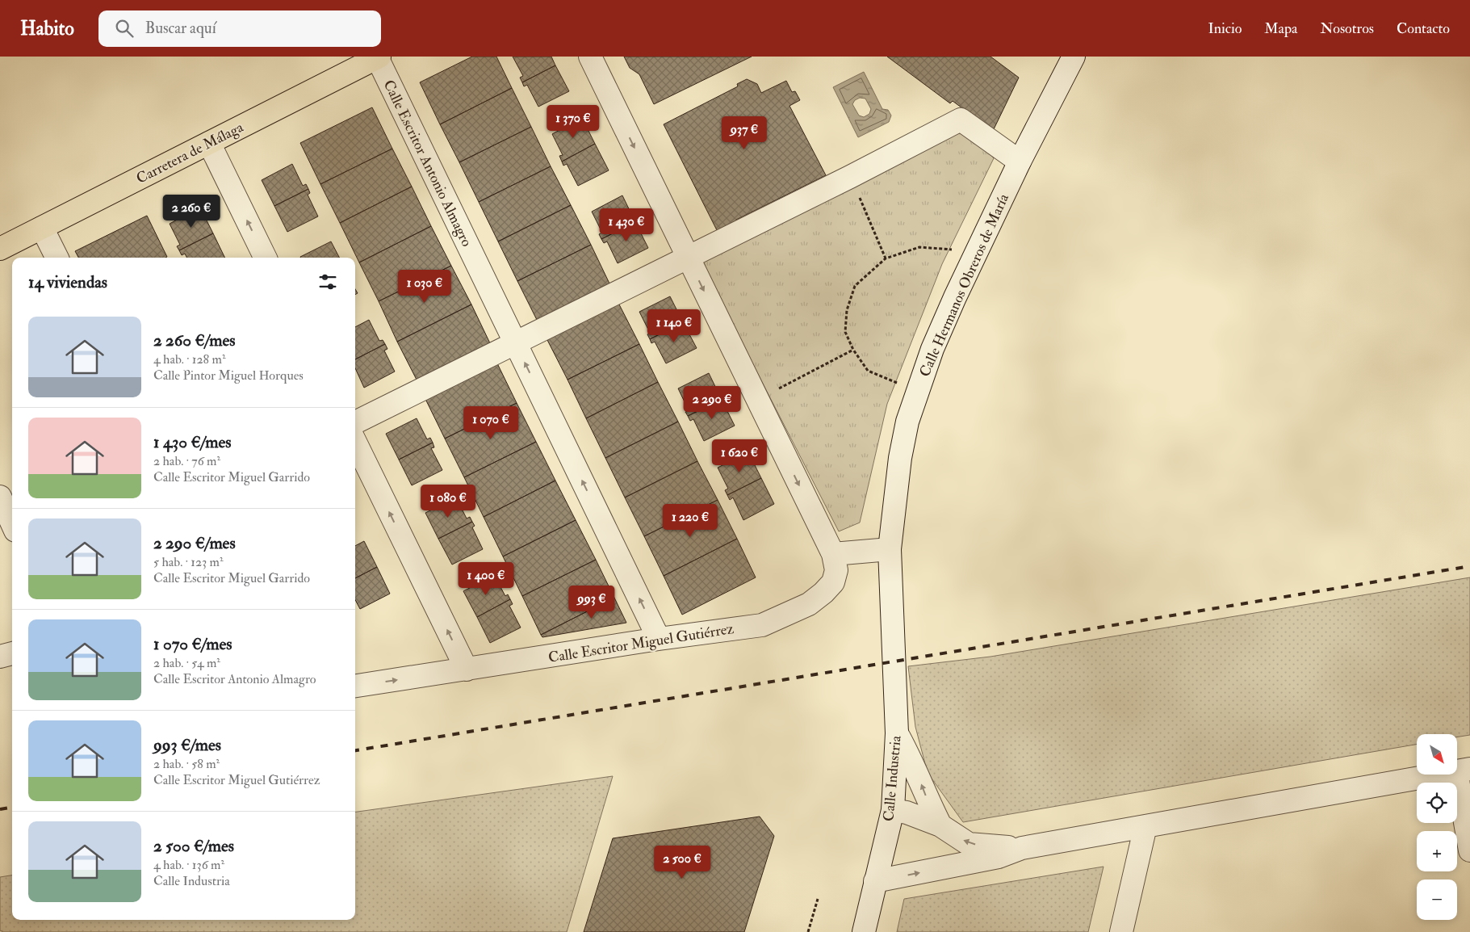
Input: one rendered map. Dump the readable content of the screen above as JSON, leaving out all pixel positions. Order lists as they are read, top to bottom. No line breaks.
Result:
{"streets":{"main road":["Carretera de Málaga"],"street":["Calle Escritor Antonio Almagro","Calle Hermanos Obreros de María","Calle Escritor Miguel Gutiérrez","Calle Industria"]},"crossings":[["Carretera de Málaga","Calle Escritor Antonio Almagro"],["Calle Escritor Antonio Almagro","Calle Escritor Miguel Gutiérrez"],["Calle Hermanos Obreros de María","Calle Industria"]],"north":"bottom right","page":{"header":"Habito","search":"Buscar aquí","nav":["Inicio","Mapa","Nosotros","Contacto"],"price":["1 370 €","937 €","2 260 €","1 430 €","1 030 €","1 140 €","2 290 €","1 070 €","1 620 €","1 080 €","1 220 €","1 400 €","993 €","2 500 €"],"heading":"14 viviendas","list":[{"name":"2 260 €/mes","note":"4 hab. · 128 m² · Calle Pintor Miguel Horques"},{"name":"1 430 €/mes","note":"2 hab. · 76 m² · Calle Escritor Miguel Garrido"},{"name":"2 290 €/mes","note":"5 hab. · 123 m² · Calle Escritor Miguel Garrido"},{"name":"1 070 €/mes","note":"2 hab. · 54 m² · Calle Escritor Antonio Almagro"},{"name":"993 €/mes","note":"2 hab. · 58 m² · Calle Escritor Miguel Gutiérrez"},{"name":"2 500 €/mes","note":"4 hab. · 136 m² · Calle Industria"}],"map_buttons":["+","−"]}}
